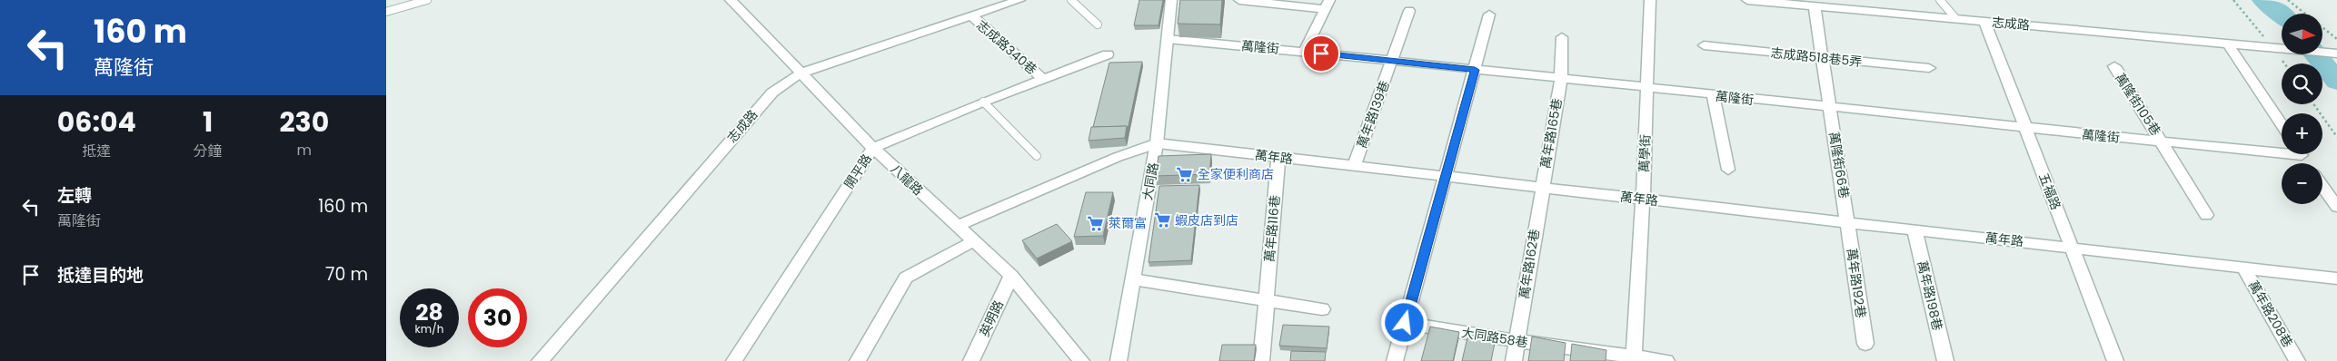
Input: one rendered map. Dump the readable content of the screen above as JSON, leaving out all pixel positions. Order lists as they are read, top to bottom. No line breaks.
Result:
{"streets":{"street":["志成路","志成路340巷","萬隆街","志成路518巷5弄","萬隆街105巷","萬年路139巷","萬年路165巷","萬學街","萬年路","萬隆街66巷","開平路","八龍路","大同路","五福路","萬年路116巷","萬年路162巷","萬年路192巷","萬年路198巷","萬年路208巷","英明路","大同路58巷"]},"crossings":[["志成路","志成路340巷"],["志成路","萬隆街66巷"],["志成路","八龍路"],["志成路","五福路"],["志成路340巷","開平路"],["萬隆街","萬隆街105巷"],["萬隆街","萬年路139巷"],["萬隆街","萬年路165巷"],["萬隆街","萬學街"],["萬隆街","萬隆街66巷"],["萬隆街","大同路"],["萬隆街","五福路"],["志成路518巷5弄","萬隆街66巷"],["萬年路139巷","萬年路"],["萬年路165巷","萬年路"],["萬年路165巷","萬年路162巷"],["萬學街","萬年路"],["萬學街","大同路58巷"],["萬年路","萬隆街66巷"],["萬年路","八龍路"],["萬年路","大同路"],["萬年路","五福路"],["萬年路","萬年路116巷"],["萬年路","萬年路162巷"],["萬年路","萬年路192巷"],["萬年路","萬年路198巷"],["萬年路","萬年路208巷"],["萬隆街66巷","萬年路192巷"],["開平路","八龍路"],["八龍路","英明路"],["萬年路162巷","大同路58巷"]],"places":{"supermarket":["全家便利商店","蝦皮店到店","萊爾富"]},"north":"right","page":{"turn":["160 m","萬隆街"],"map_buttons":["+","−"],"eta":["06:04","抵達","1","分鐘","230","m"],"list":[{"name":"左轉","note":"萬隆街","value":"160 m"},{"name":"抵達目的地","value":"70 m"}],"speed":"28 km/h","limit":"30"}}
